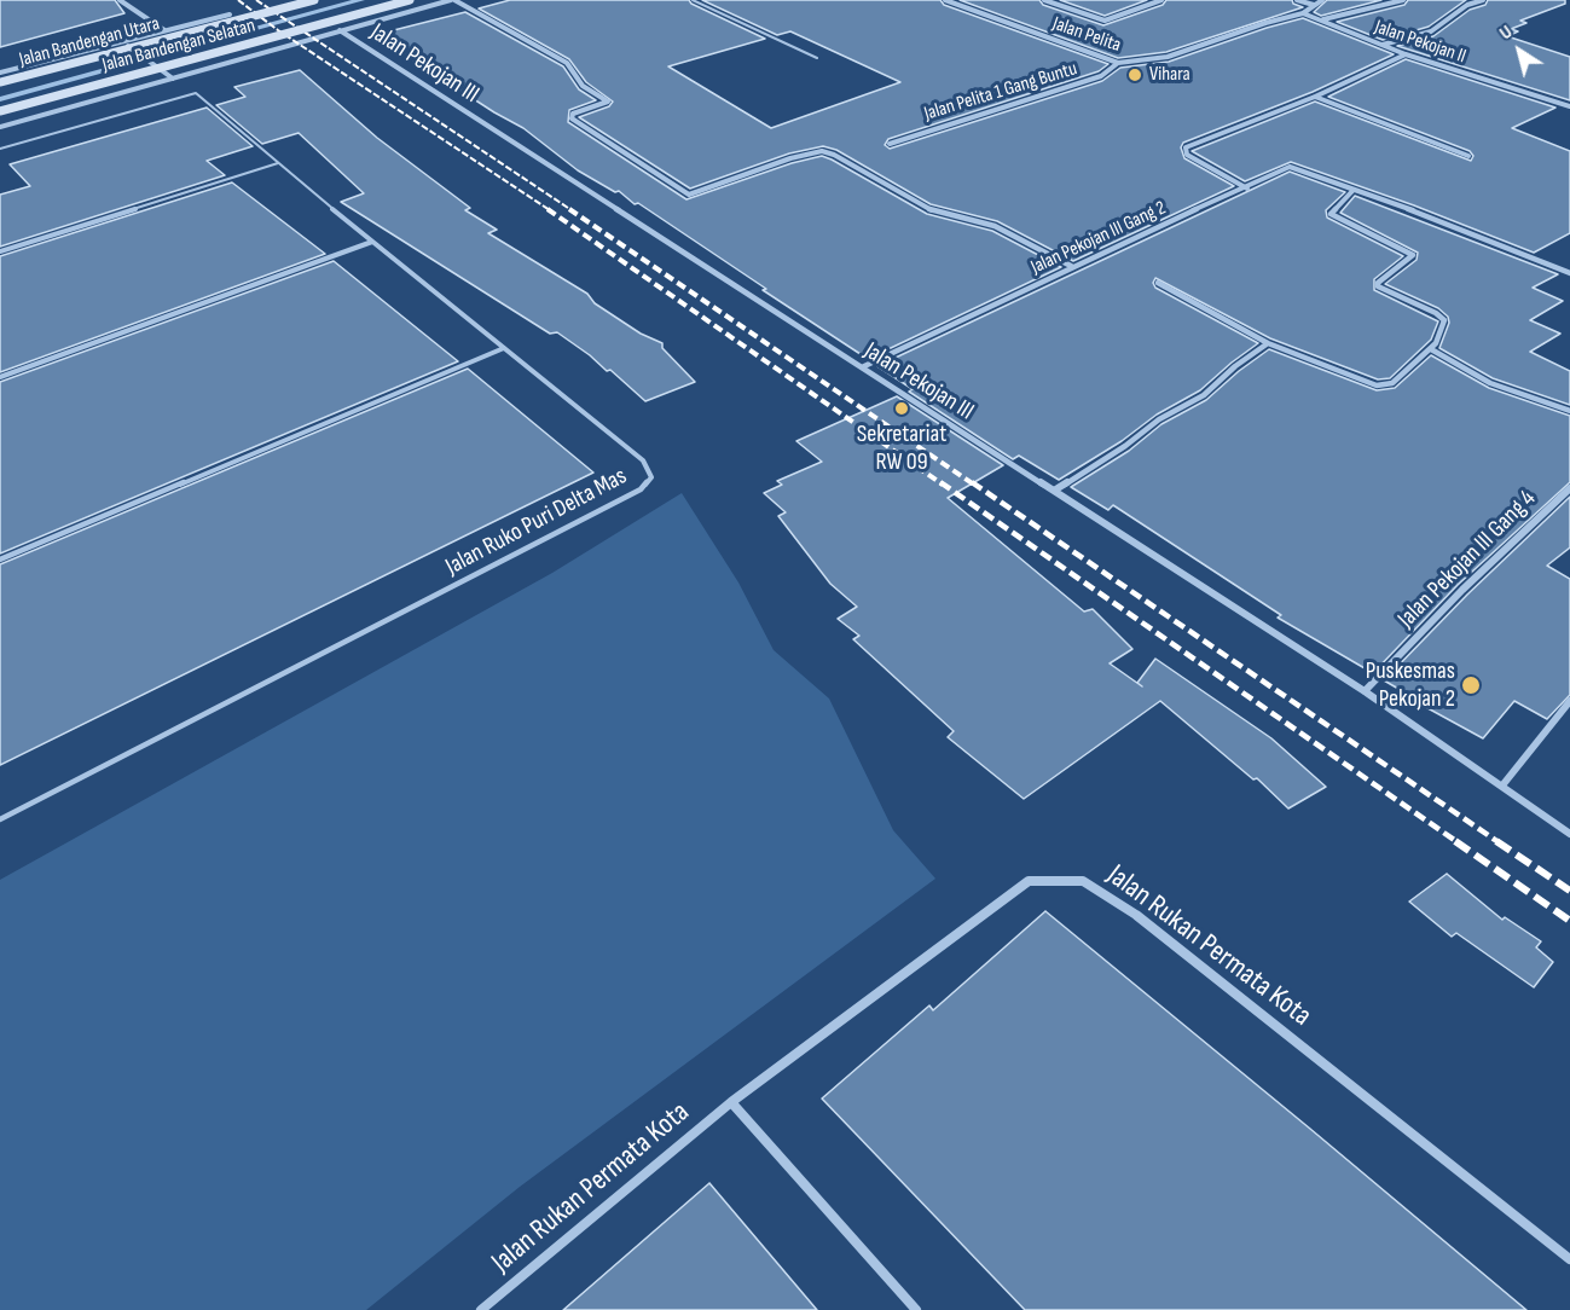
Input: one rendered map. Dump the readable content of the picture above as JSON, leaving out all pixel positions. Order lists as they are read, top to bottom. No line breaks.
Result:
{"streets":{"main road":["Jalan Bandengan Utara","Jalan Bandengan Selatan"],"street":["Jalan Pelita","Jalan Pekojan II","Jalan Pekojan III","Jalan Pelita 1 Gang Buntu","Jalan Pekojan III Gang 2","Jalan Pekojan III Gang 4","Jalan Rukan Permata Kota"],"lane":["Jalan Ruko Puri Delta Mas"]},"crossings":[["Jalan Pelita","Jalan Pekojan II"],["Jalan Pelita","Jalan Pelita 1 Gang Buntu"],["Jalan Bandengan Selatan","Jalan Pekojan III"],["Jalan Pekojan III","Jalan Pekojan III Gang 2"],["Jalan Pekojan III","Jalan Pekojan III Gang 4"]],"places":["Vihara","Sekretariat RW 09","Puskesmas Pekojan 2"],"north":"top left"}
